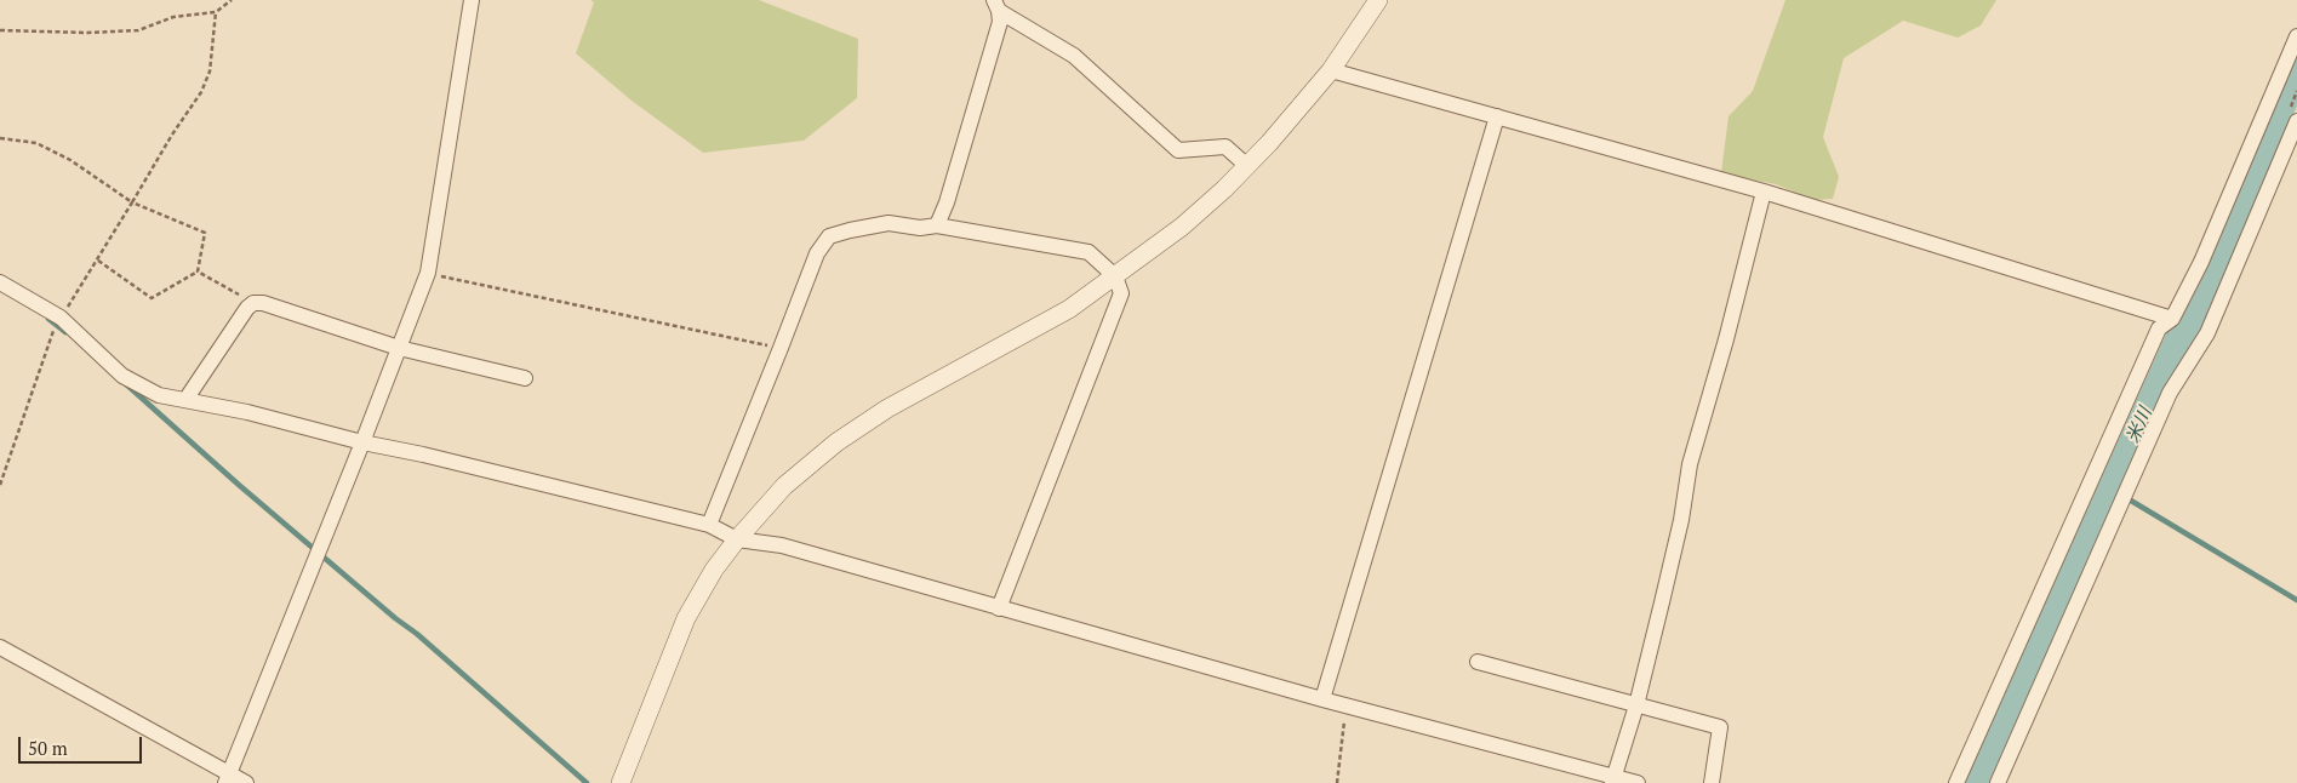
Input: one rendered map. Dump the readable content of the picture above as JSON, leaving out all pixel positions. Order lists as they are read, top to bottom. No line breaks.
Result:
{"water":["米川"],"scale_bar":"50 m"}
